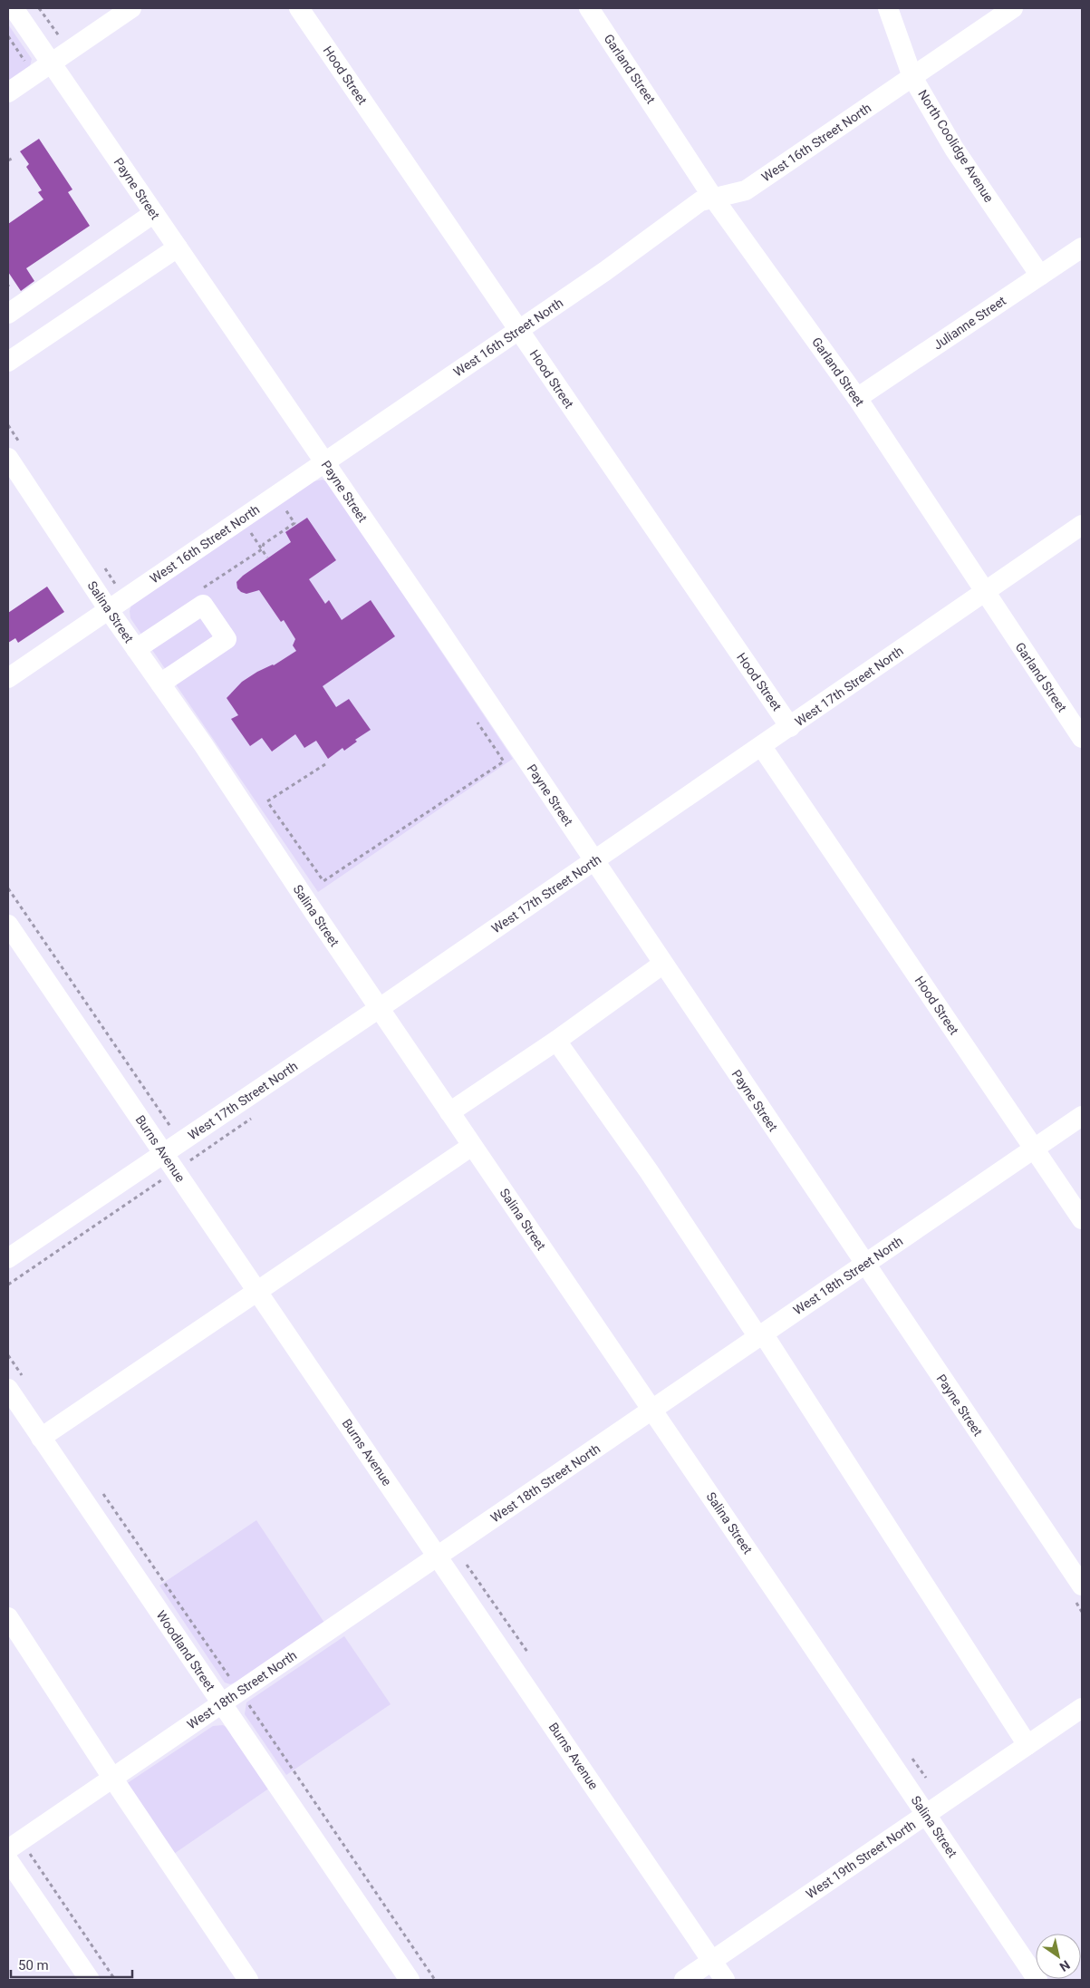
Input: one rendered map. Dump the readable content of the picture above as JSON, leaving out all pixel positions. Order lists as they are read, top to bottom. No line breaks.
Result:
{"streets":{"street":["Garland Street","Hood Street","West 16th Street North","North Coolidge Avenue","Payne Street","Julianne Street","Salina Street","West 17th Street North","Burns Avenue","West 18th Street North","Woodland Street","West 19th Street North"]},"crossings":[["Garland Street","West 16th Street North"],["Garland Street","Julianne Street"],["Garland Street","West 17th Street North"],["Hood Street","West 16th Street North"],["Hood Street","West 17th Street North"],["Hood Street","West 18th Street North"],["West 16th Street North","North Coolidge Avenue"],["West 16th Street North","Payne Street"],["West 16th Street North","Salina Street"],["North Coolidge Avenue","Julianne Street"],["Payne Street","West 17th Street North"],["Payne Street","West 18th Street North"],["Salina Street","West 17th Street North"],["Salina Street","West 18th Street North"],["Salina Street","West 19th Street North"],["West 17th Street North","Burns Avenue"],["Burns Avenue","West 18th Street North"],["Burns Avenue","West 19th Street North"],["West 18th Street North","Woodland Street"]],"scale_bar":"50 m","north":"bottom right"}
